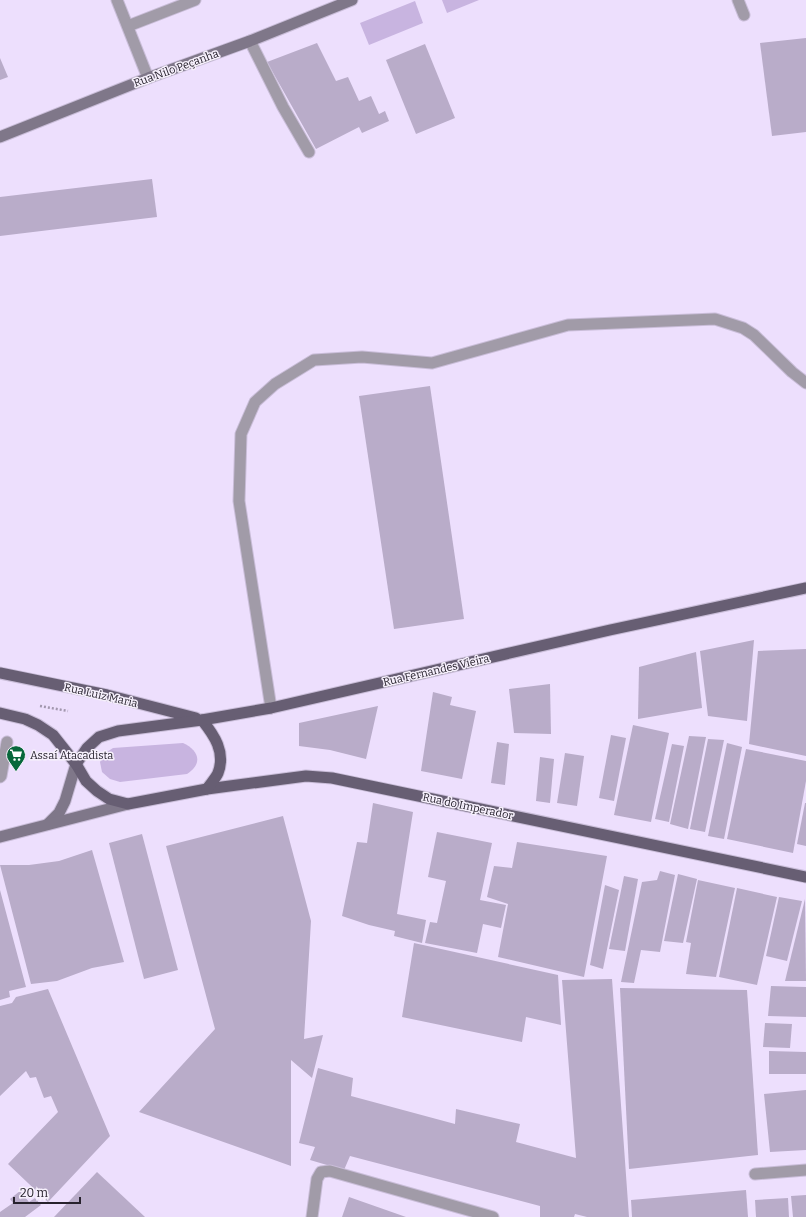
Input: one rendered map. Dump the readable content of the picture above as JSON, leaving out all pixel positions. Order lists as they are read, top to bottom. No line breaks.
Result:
{"streets":{"main road":["Rua Nilo Peçanha","Rua Fernandes Vieira","Rua Luiz Maria","Rua do Imperador"]},"crossings":[["Rua Fernandes Vieira","Rua Luiz Maria"]],"places":{"supermarket":["Assaí Atacadista"]},"scale_bar":"20 m"}
